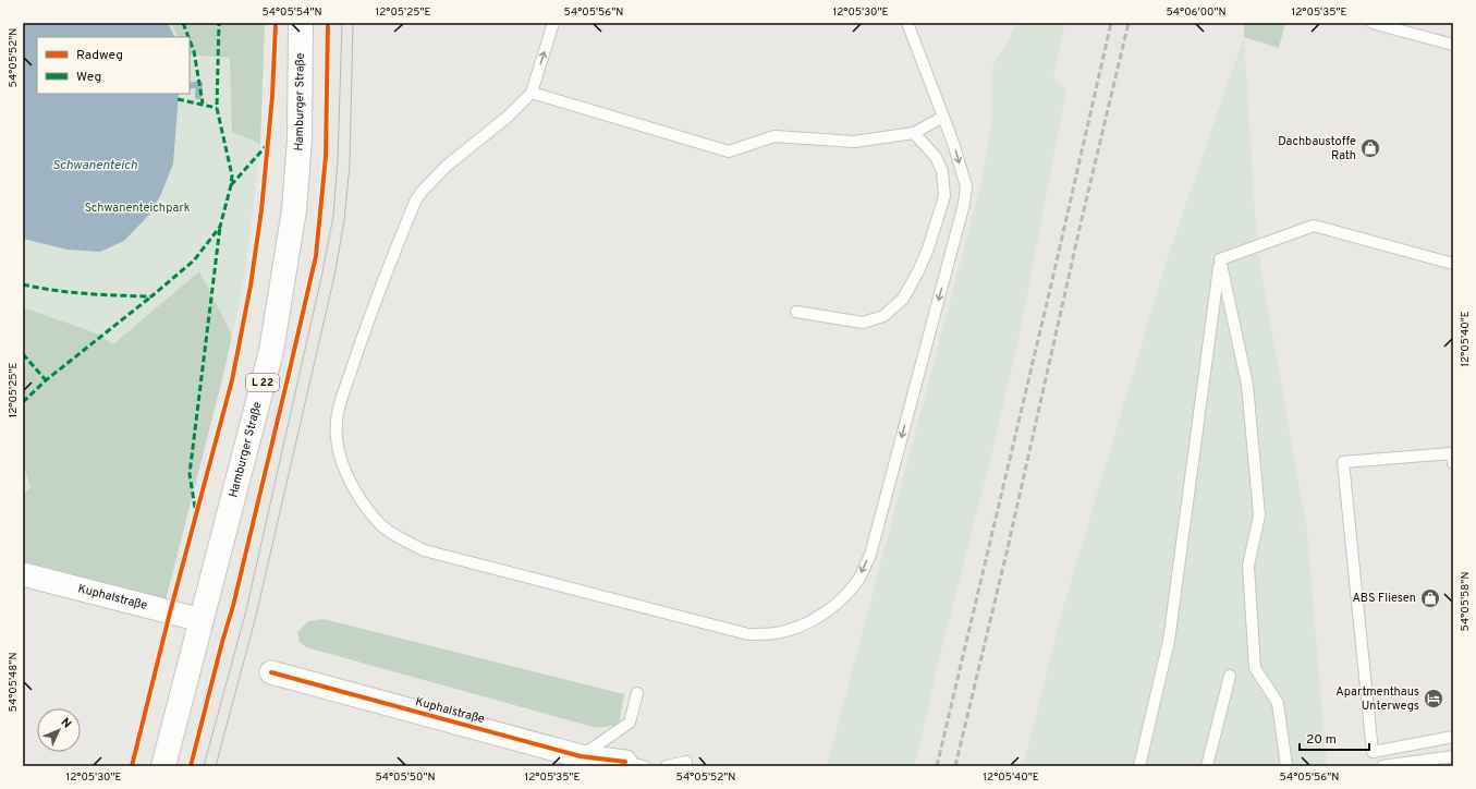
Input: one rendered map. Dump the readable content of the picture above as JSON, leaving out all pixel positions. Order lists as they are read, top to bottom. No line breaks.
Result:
{"streets":{"main road":["Hamburger Straße","L 22"],"street":["Kuphalstraße"]},"crossings":[["Hamburger Straße","Kuphalstraße"]],"water":["Schwanenteich"],"parks":["Schwanenteichpark"],"places":{"shop":["Dachbaustoffe Rath","ABS Fliesen"],"hotel":["Apartmenthaus Unterwegs"]},"legend":["Radweg","Weg"],"scale_bar":"20 m","north":"top right","coordinates":["54°05'54\"N","12°05'25\"E","54°05'56\"N","12°05'30\"E","54°06'00\"N","12°05'35\"E","54°05'52\"N","12°05'40\"E","54°05'58\"N","54°05'48\"N","54°05'50\"N"]}
